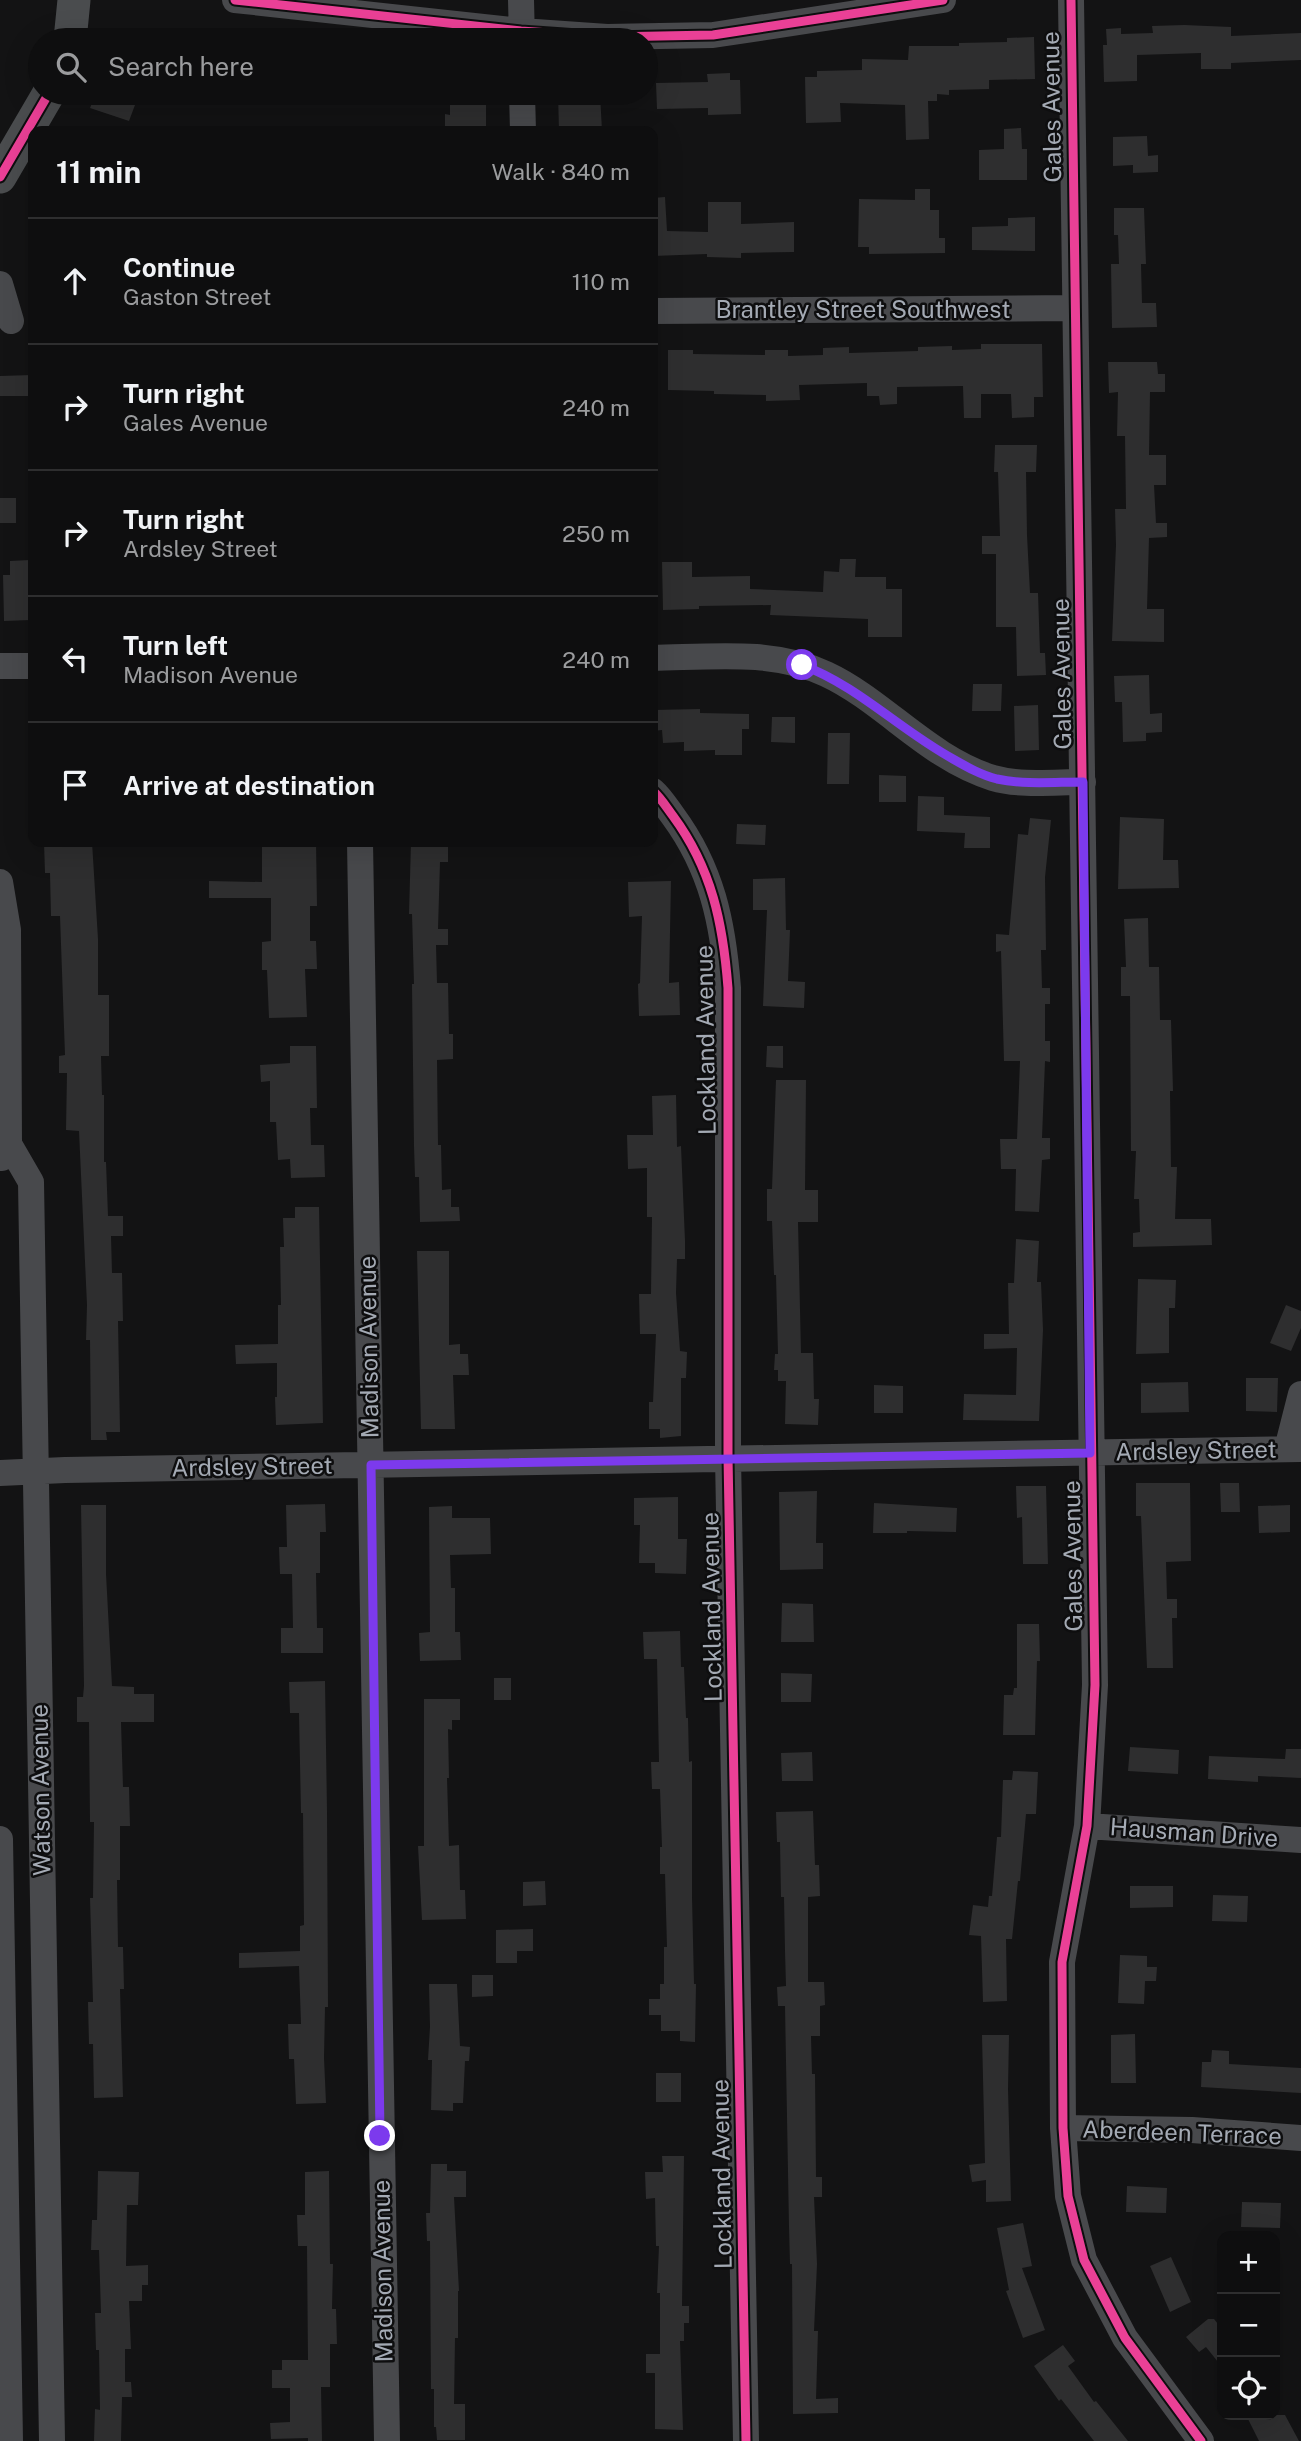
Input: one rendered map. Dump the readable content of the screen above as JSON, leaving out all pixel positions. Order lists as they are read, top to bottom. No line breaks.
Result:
{"streets":{"street":["Gales Avenue","Brantley Street Southwest","Lockland Avenue","Madison Avenue","Ardsley Street","Watson Avenue","Hausman Drive","Aberdeen Terrace"]},"crossings":[["Gales Avenue","Brantley Street Southwest"],["Gales Avenue","Ardsley Street"],["Gales Avenue","Hausman Drive"],["Gales Avenue","Aberdeen Terrace"],["Lockland Avenue","Ardsley Street"],["Madison Avenue","Ardsley Street"],["Ardsley Street","Watson Avenue"]],"page":{"search":"Search here","heading":["11 min","Walk · 840 m"],"list":[["Continue","Gaston Street","110 m"],["Turn right","Gales Avenue","240 m"],["Turn right","Ardsley Street","250 m"],["Turn left","Madison Avenue","240 m"],"Arrive at destination"],"map_buttons":["+","−"]}}
